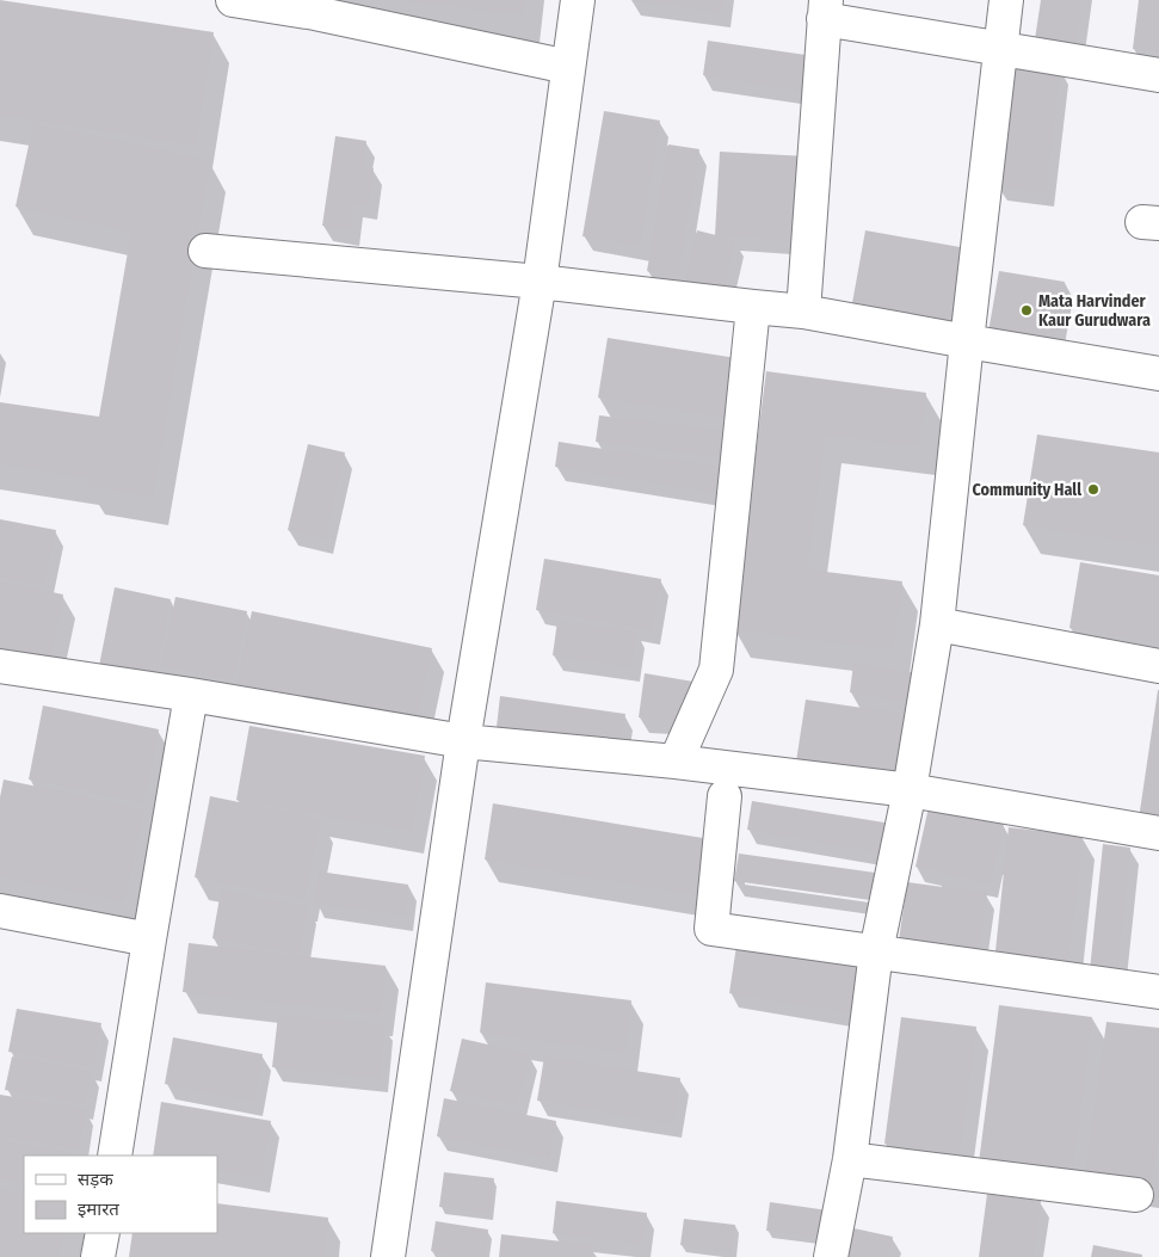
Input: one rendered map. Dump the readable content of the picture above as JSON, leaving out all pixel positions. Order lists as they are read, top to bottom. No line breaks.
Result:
{"places":["Mata Harvinder Kaur Gurudwara","Community Hall"],"legend":["सड़क","इमारत"]}
